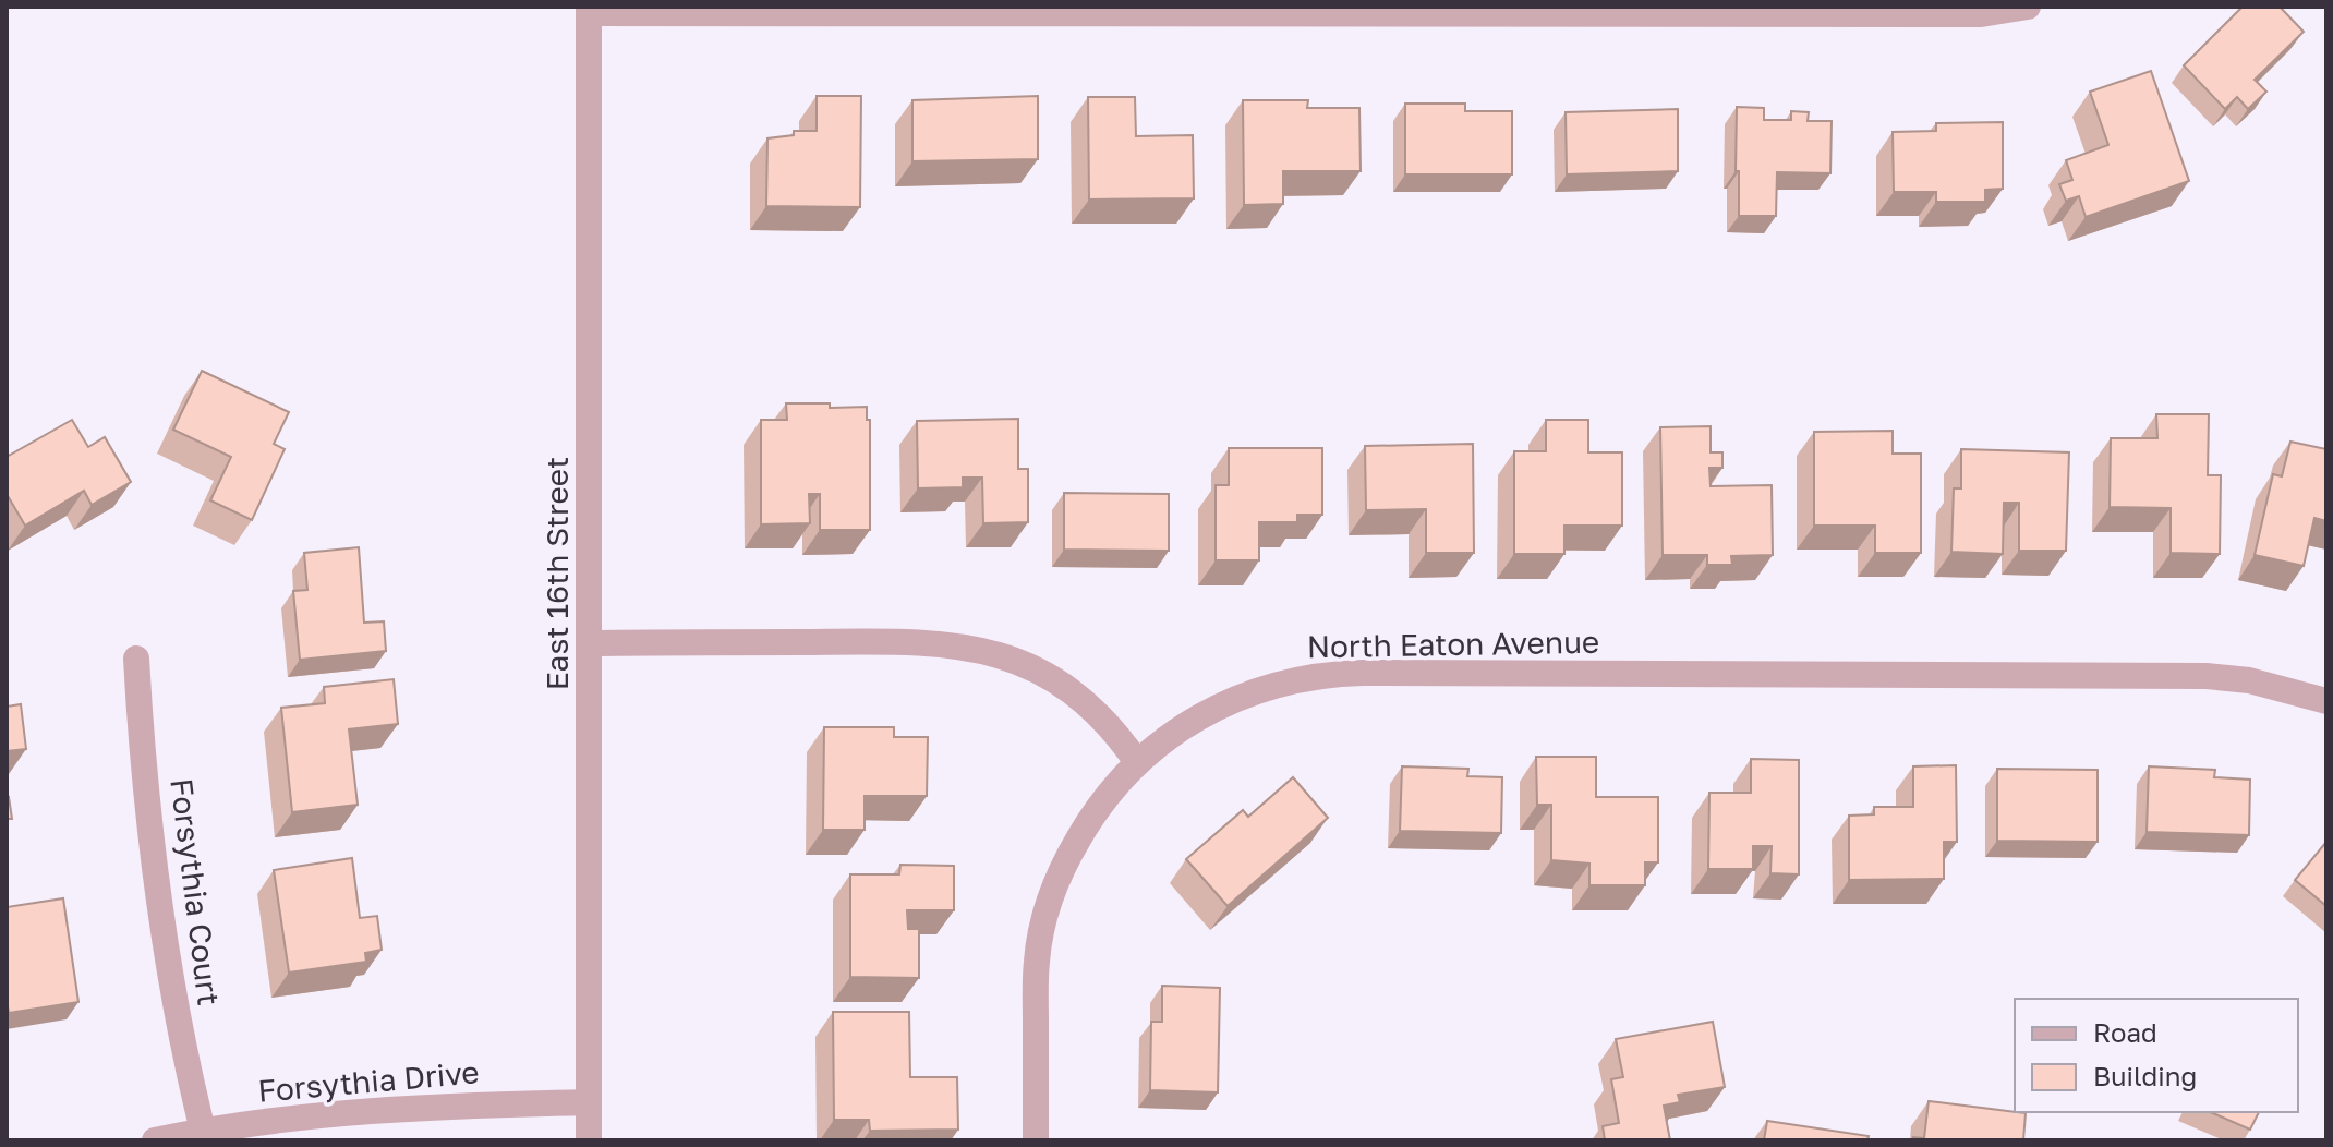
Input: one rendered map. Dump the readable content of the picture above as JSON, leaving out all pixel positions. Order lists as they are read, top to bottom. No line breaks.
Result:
{"streets":{"street":["East 16th Street","North Eaton Avenue","Forsythia Court","Forsythia Drive"]},"crossings":[["East 16th Street","Forsythia Drive"],["Forsythia Court","Forsythia Drive"]],"legend":["Road","Building"]}
